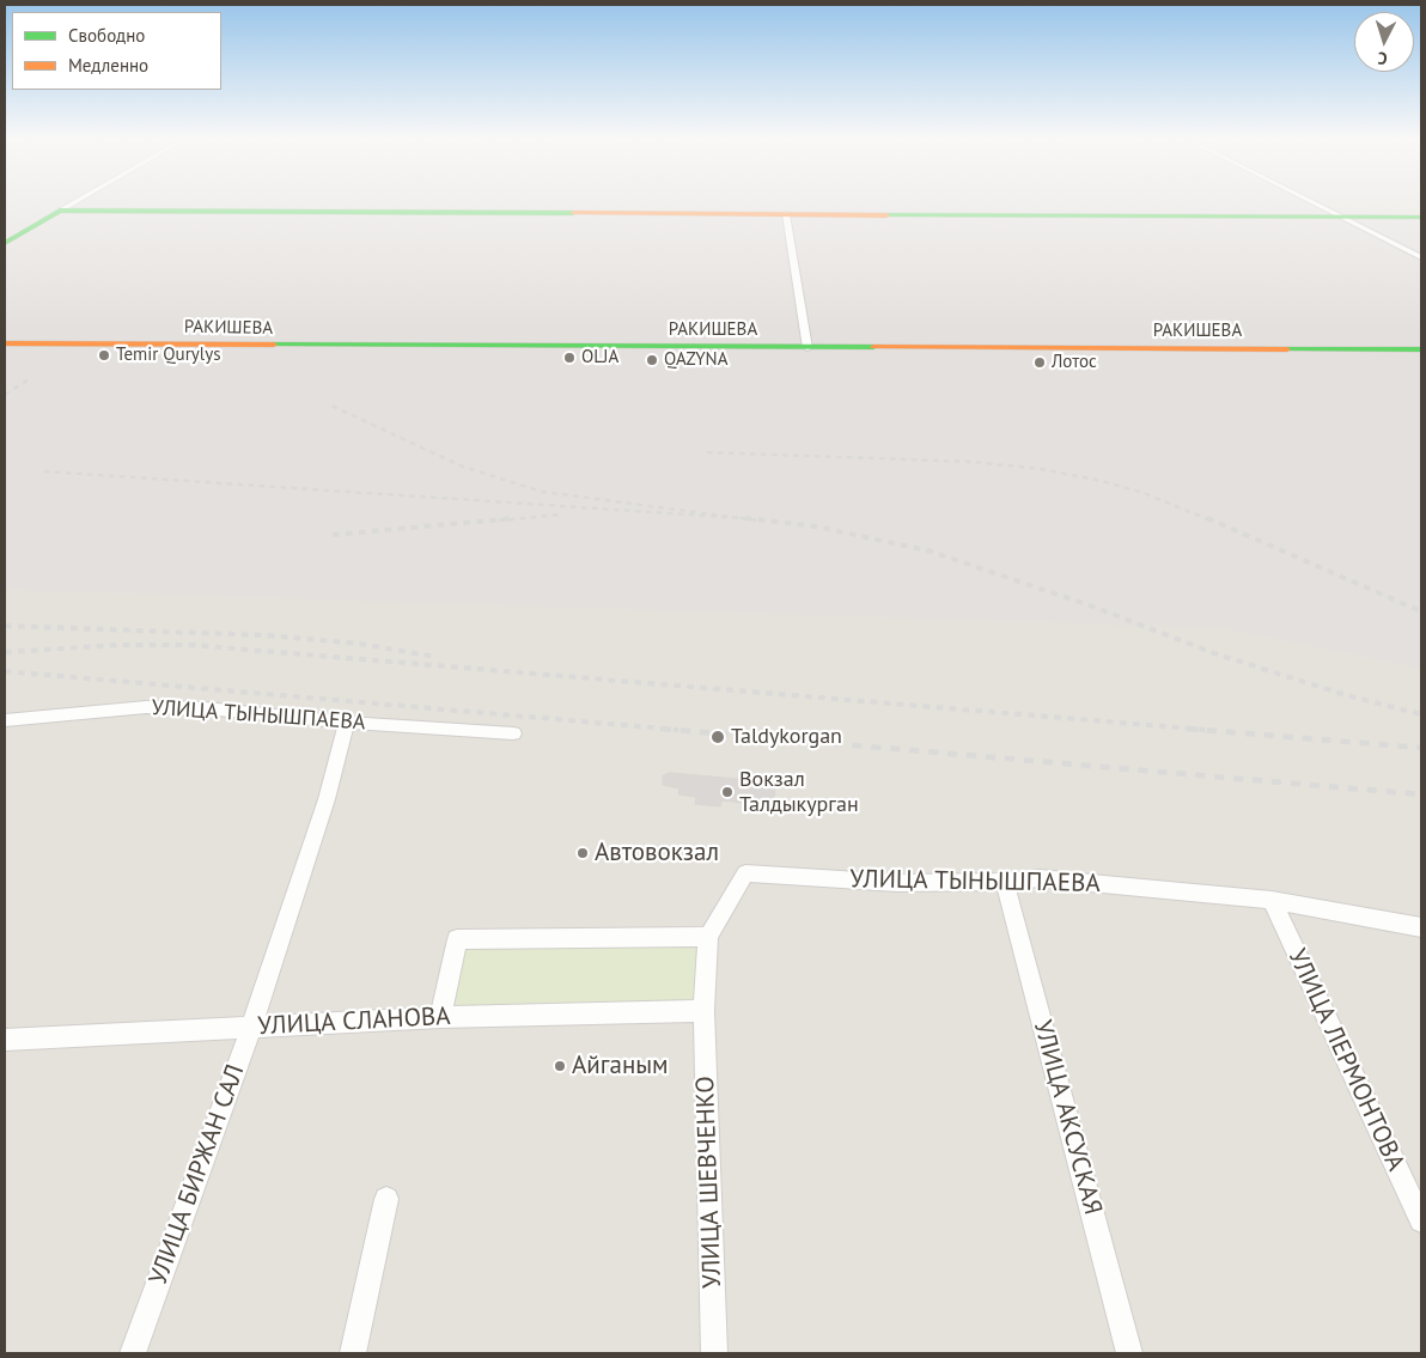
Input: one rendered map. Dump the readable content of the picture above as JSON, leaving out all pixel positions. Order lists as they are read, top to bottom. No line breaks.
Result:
{"streets":{"street":["РАКИШЕВА","УЛИЦА ТЫНЫШПАЕВА","УЛИЦА СЛАНОВА","УЛИЦА ЛЕРМОНТОВА","УЛИЦА АКСУСКАЯ","УЛИЦА БИРЖАН САЛ","УЛИЦА ШЕВЧЕНКО"]},"crossings":[["УЛИЦА ТЫНЫШПАЕВА","УЛИЦА СЛАНОВА"],["УЛИЦА ТЫНЫШПАЕВА","УЛИЦА ЛЕРМОНТОВА"],["УЛИЦА ТЫНЫШПАЕВА","УЛИЦА АКСУСКАЯ"],["УЛИЦА ТЫНЫШПАЕВА","УЛИЦА БИРЖАН САЛ"],["УЛИЦА ТЫНЫШПАЕВА","УЛИЦА ШЕВЧЕНКО"],["УЛИЦА СЛАНОВА","УЛИЦА БИРЖАН САЛ"],["УЛИЦА СЛАНОВА","УЛИЦА ШЕВЧЕНКО"]],"places":["Temir Qurylys","OLJA","QAZYNA","Лотос","Taldykorgan","Вокзал Талдыкурган","Автовокзал","Айганым"],"legend":["Свободно","Медленно"],"north":"bottom"}
